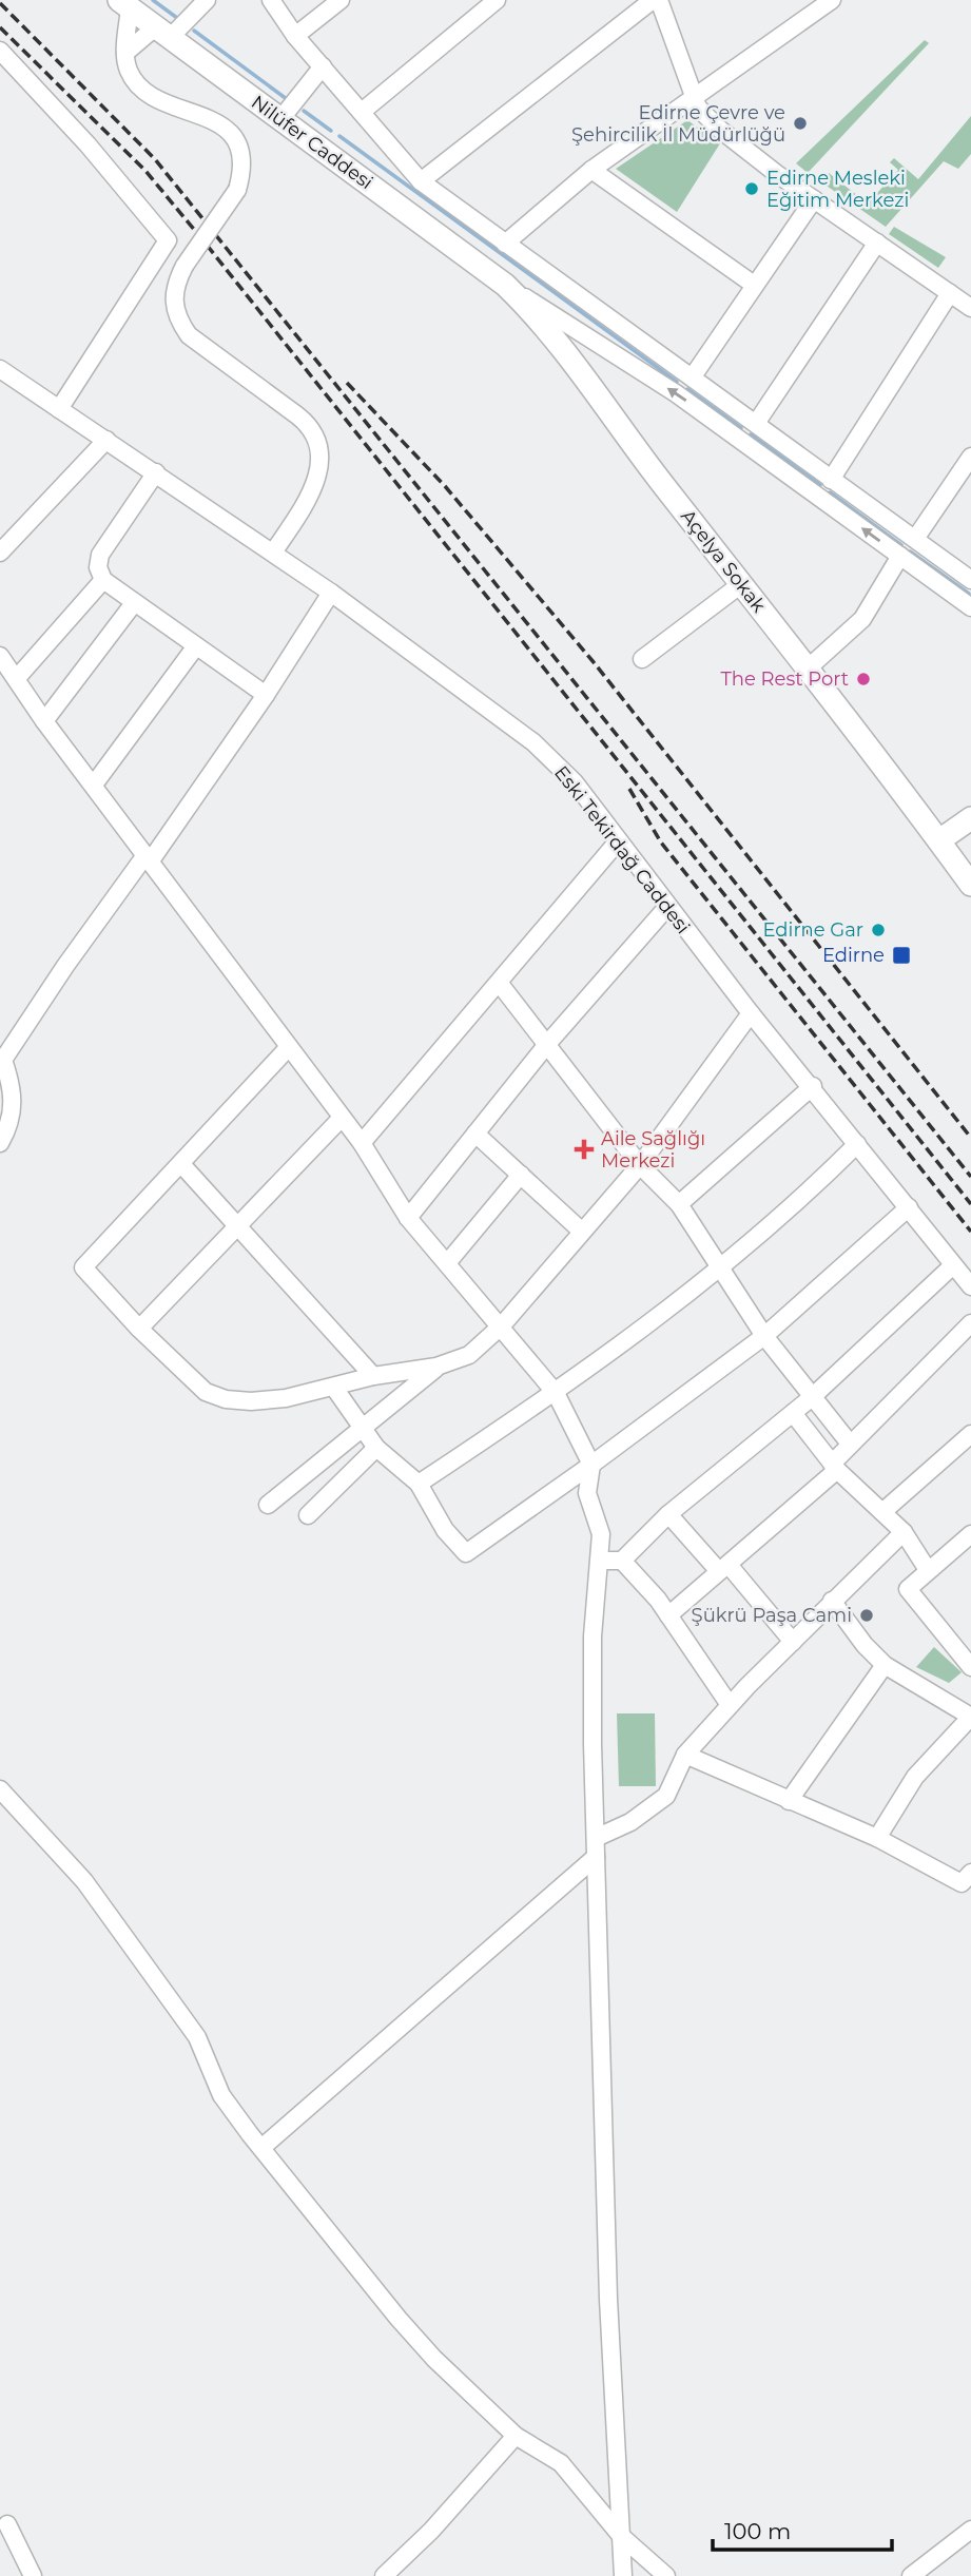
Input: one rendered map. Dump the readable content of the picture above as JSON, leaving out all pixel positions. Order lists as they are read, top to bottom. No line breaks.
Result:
{"streets":{"main road":["Nilüfer Caddesi","Açelya Sokak"],"street":["Eski Tekirdağ Caddesi"]},"crossings":[["Nilüfer Caddesi","Açelya Sokak"]],"places":{"other":["Edirne Çevre ve Şehircilik İl Müdürlüğü","Edirne Mesleki Eğitim Merkezi","The Rest Port","Edirne Gar","Şükrü Paşa Cami"],"transit":["Edirne"],"health":["Aile Sağlığı Merkezi"]},"scale_bar":"100 m"}
